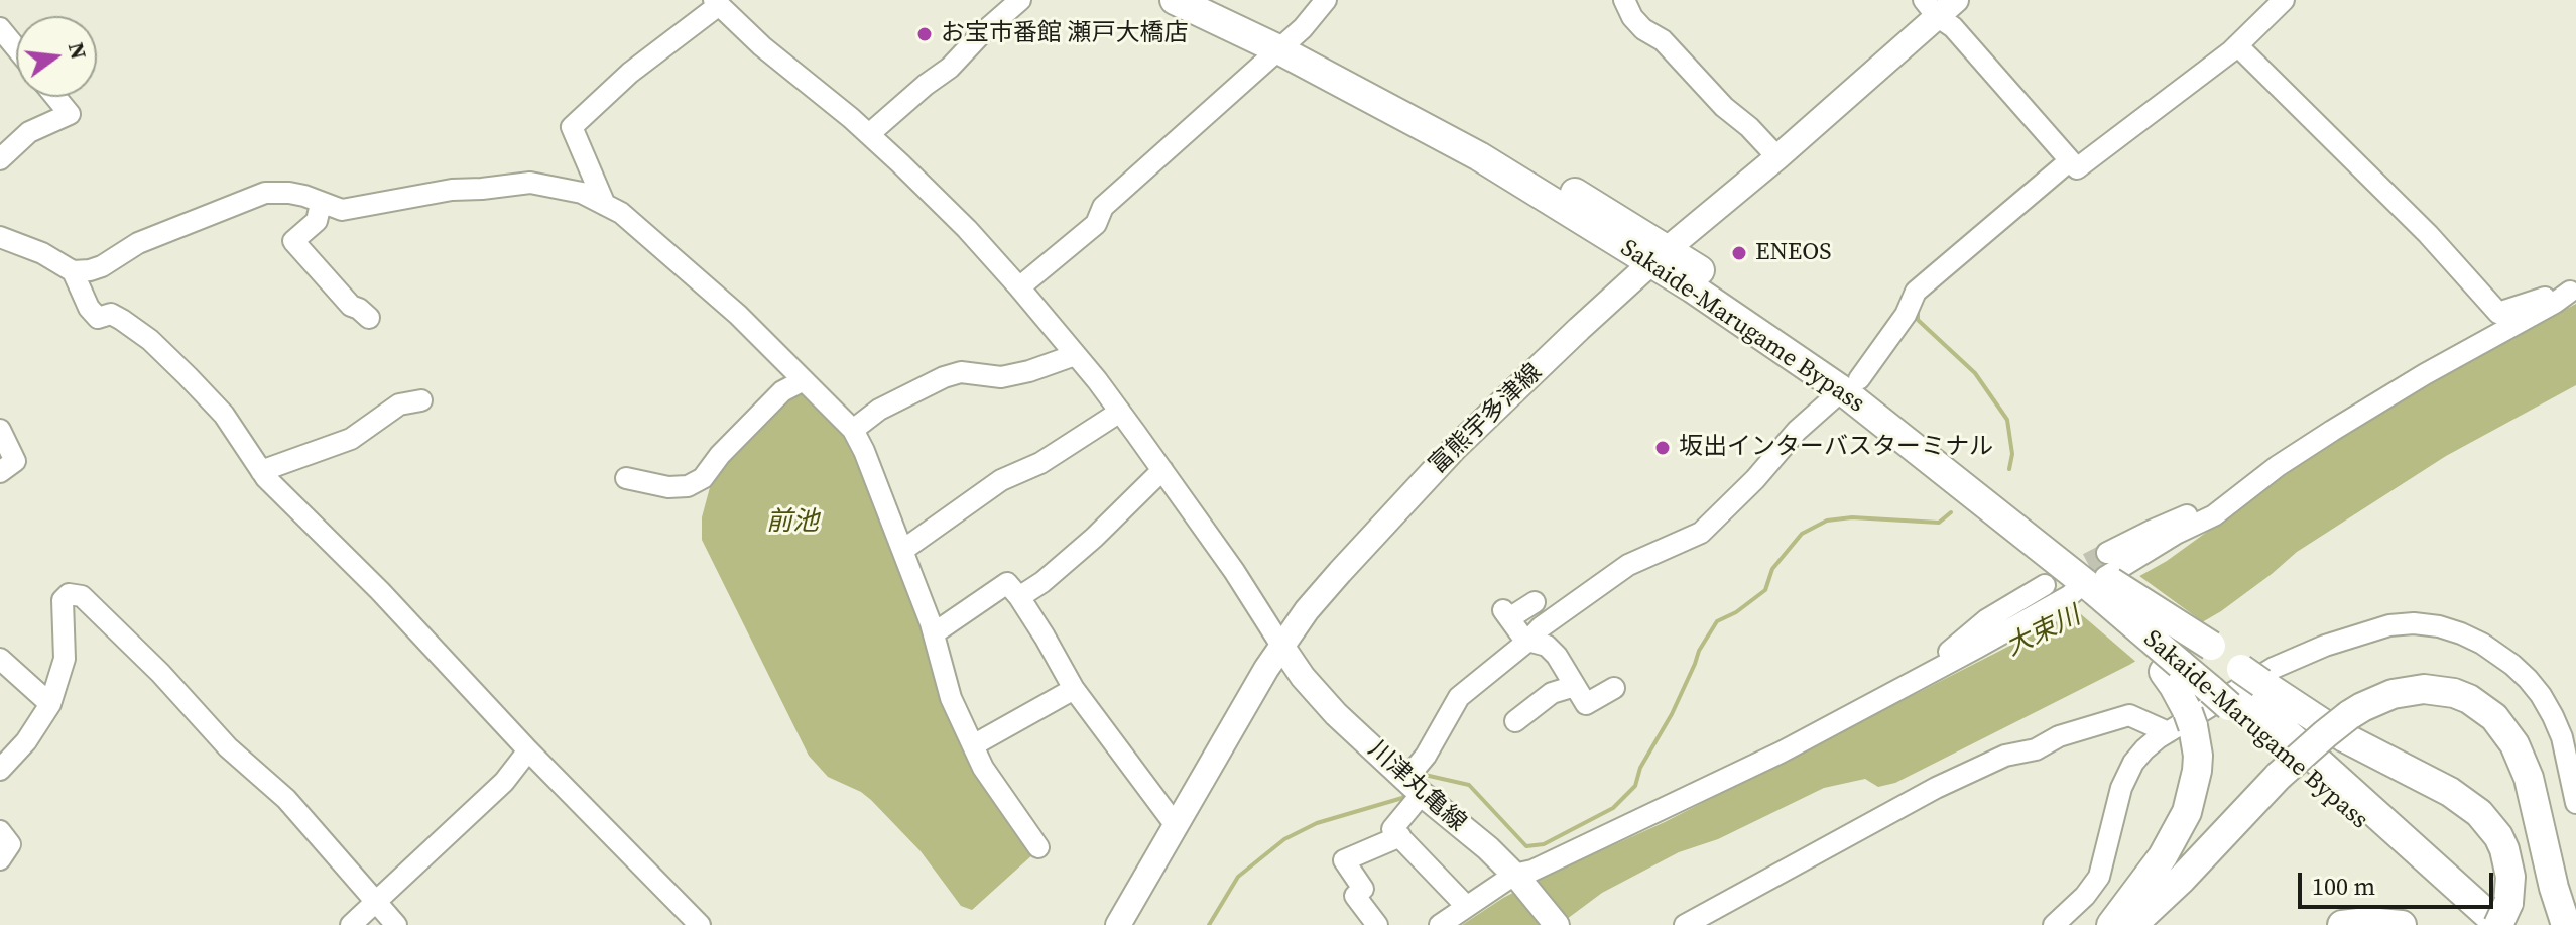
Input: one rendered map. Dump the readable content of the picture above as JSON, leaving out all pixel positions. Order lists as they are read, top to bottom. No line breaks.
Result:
{"streets":{"highway":["Sakaide-Marugame Bypass"],"main road":["富熊宇多津線","川津丸亀線"]},"crossings":[["Sakaide-Marugame Bypass","富熊宇多津線"],["富熊宇多津線","川津丸亀線"]],"water":["前池","大束川"],"places":["お宝市番館 瀬戸大橋店","ENEOS","坂出インターバスターミナル"],"scale_bar":"100 m","north":"right"}
